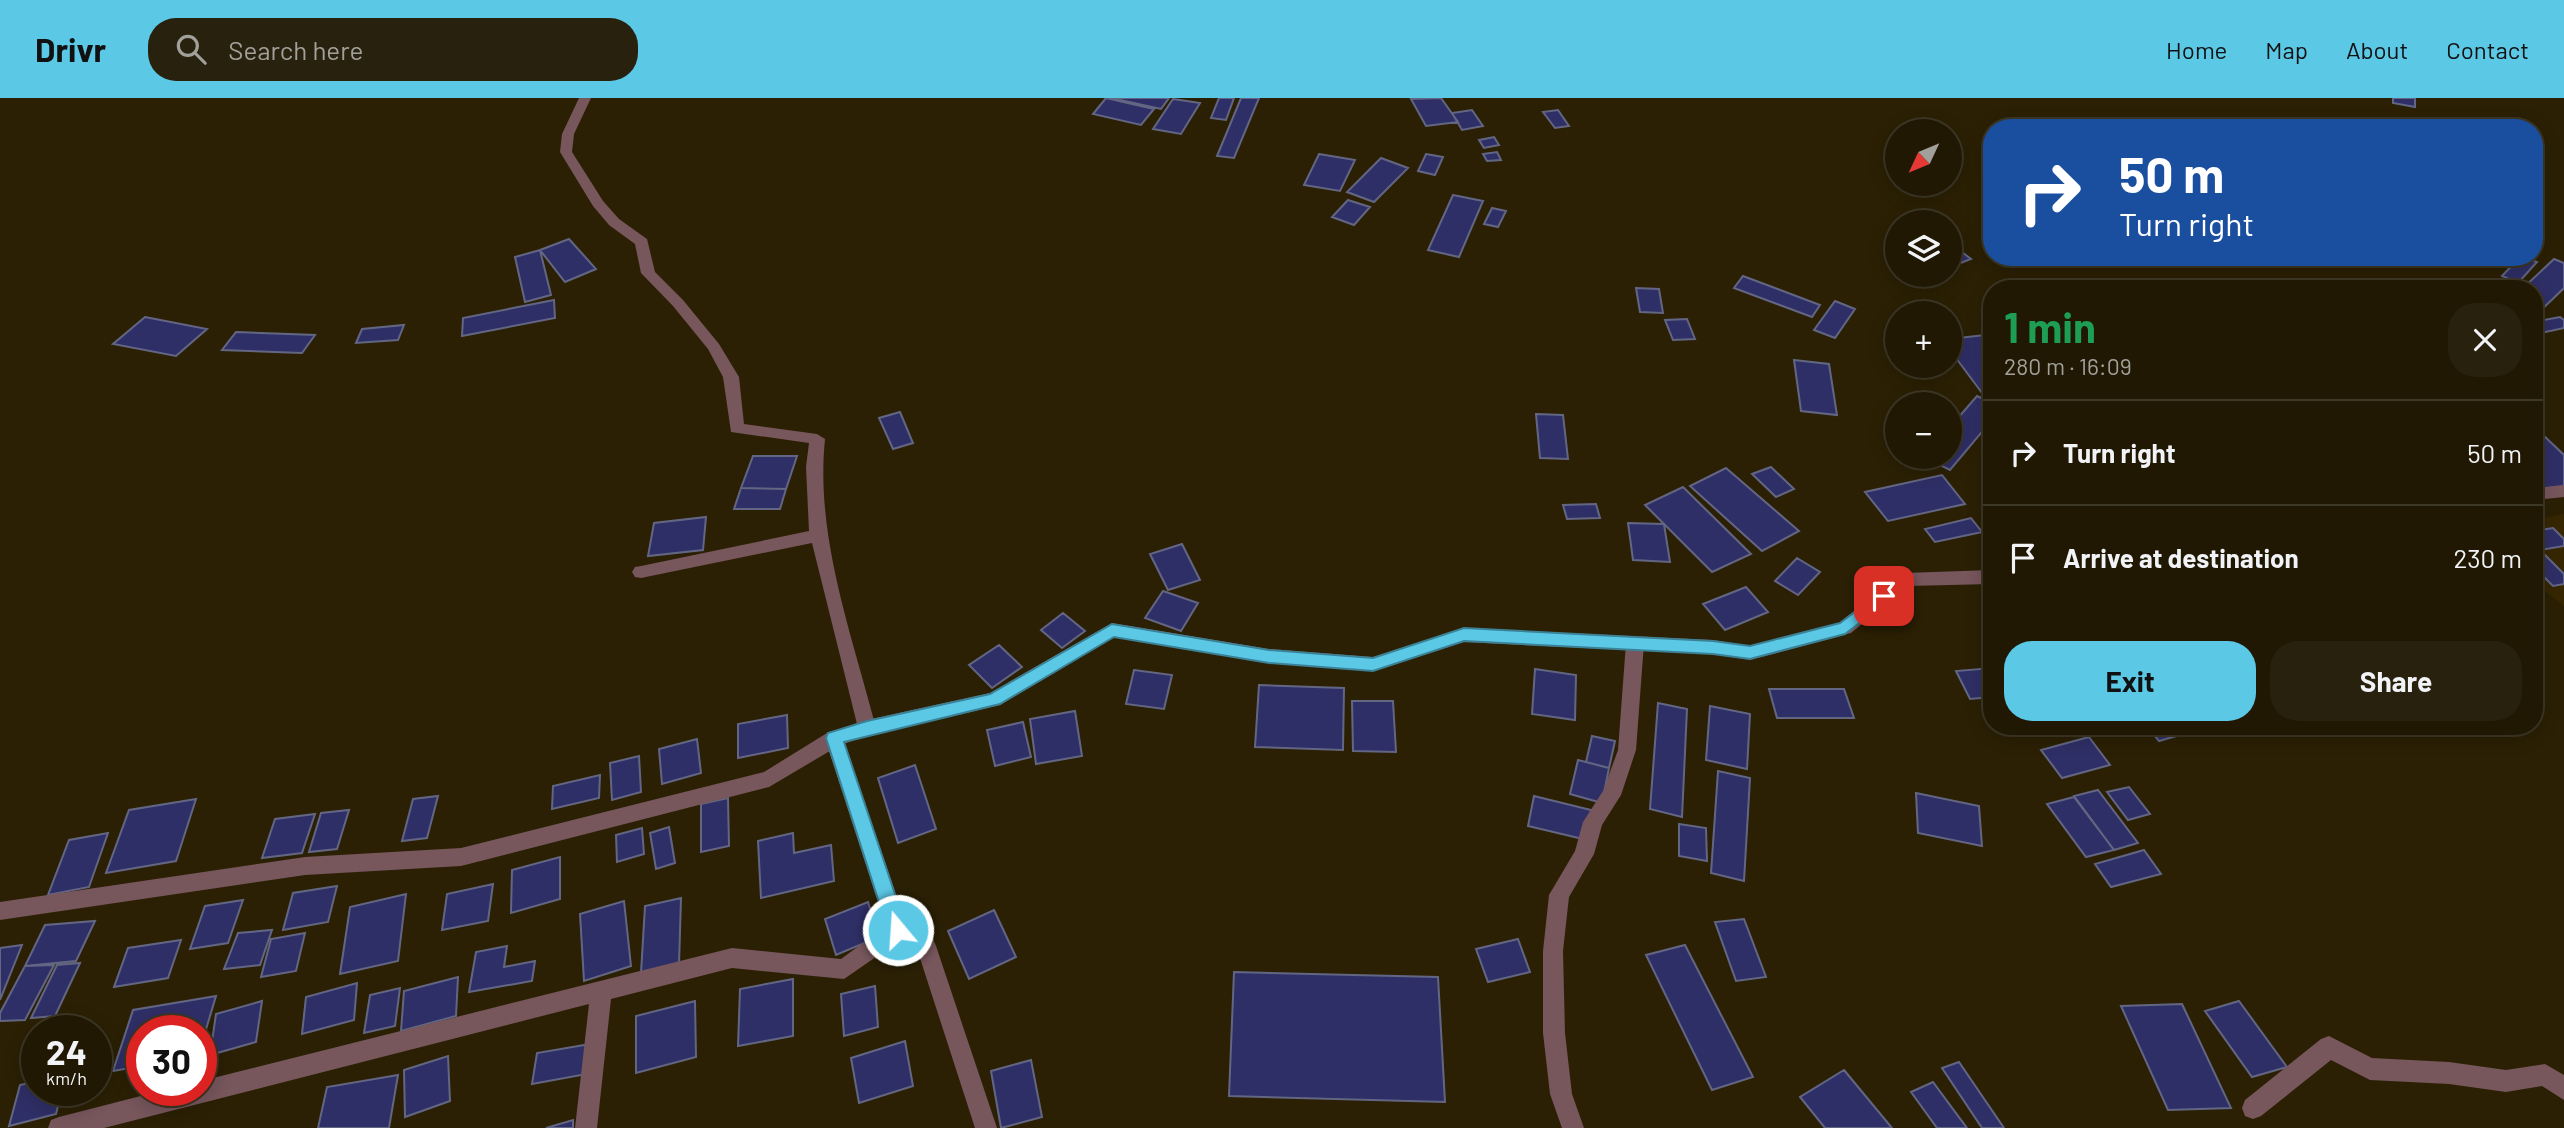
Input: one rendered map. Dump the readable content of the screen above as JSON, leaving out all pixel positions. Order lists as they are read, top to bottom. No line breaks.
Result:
{"north":"bottom left","page":{"header":"Drivr","search":"Search here","nav":["Home","Map","About","Contact"],"map_buttons":["+","−"],"turn":["50 m","Turn right"],"heading":["1 min","280 m · 16:09"],"list":[{"name":"Turn right","value":"50 m"},{"name":"Arrive at destination","value":"230 m"}],"buttons":["Exit","Share"],"speed":"24 km/h","limit":"30"}}
